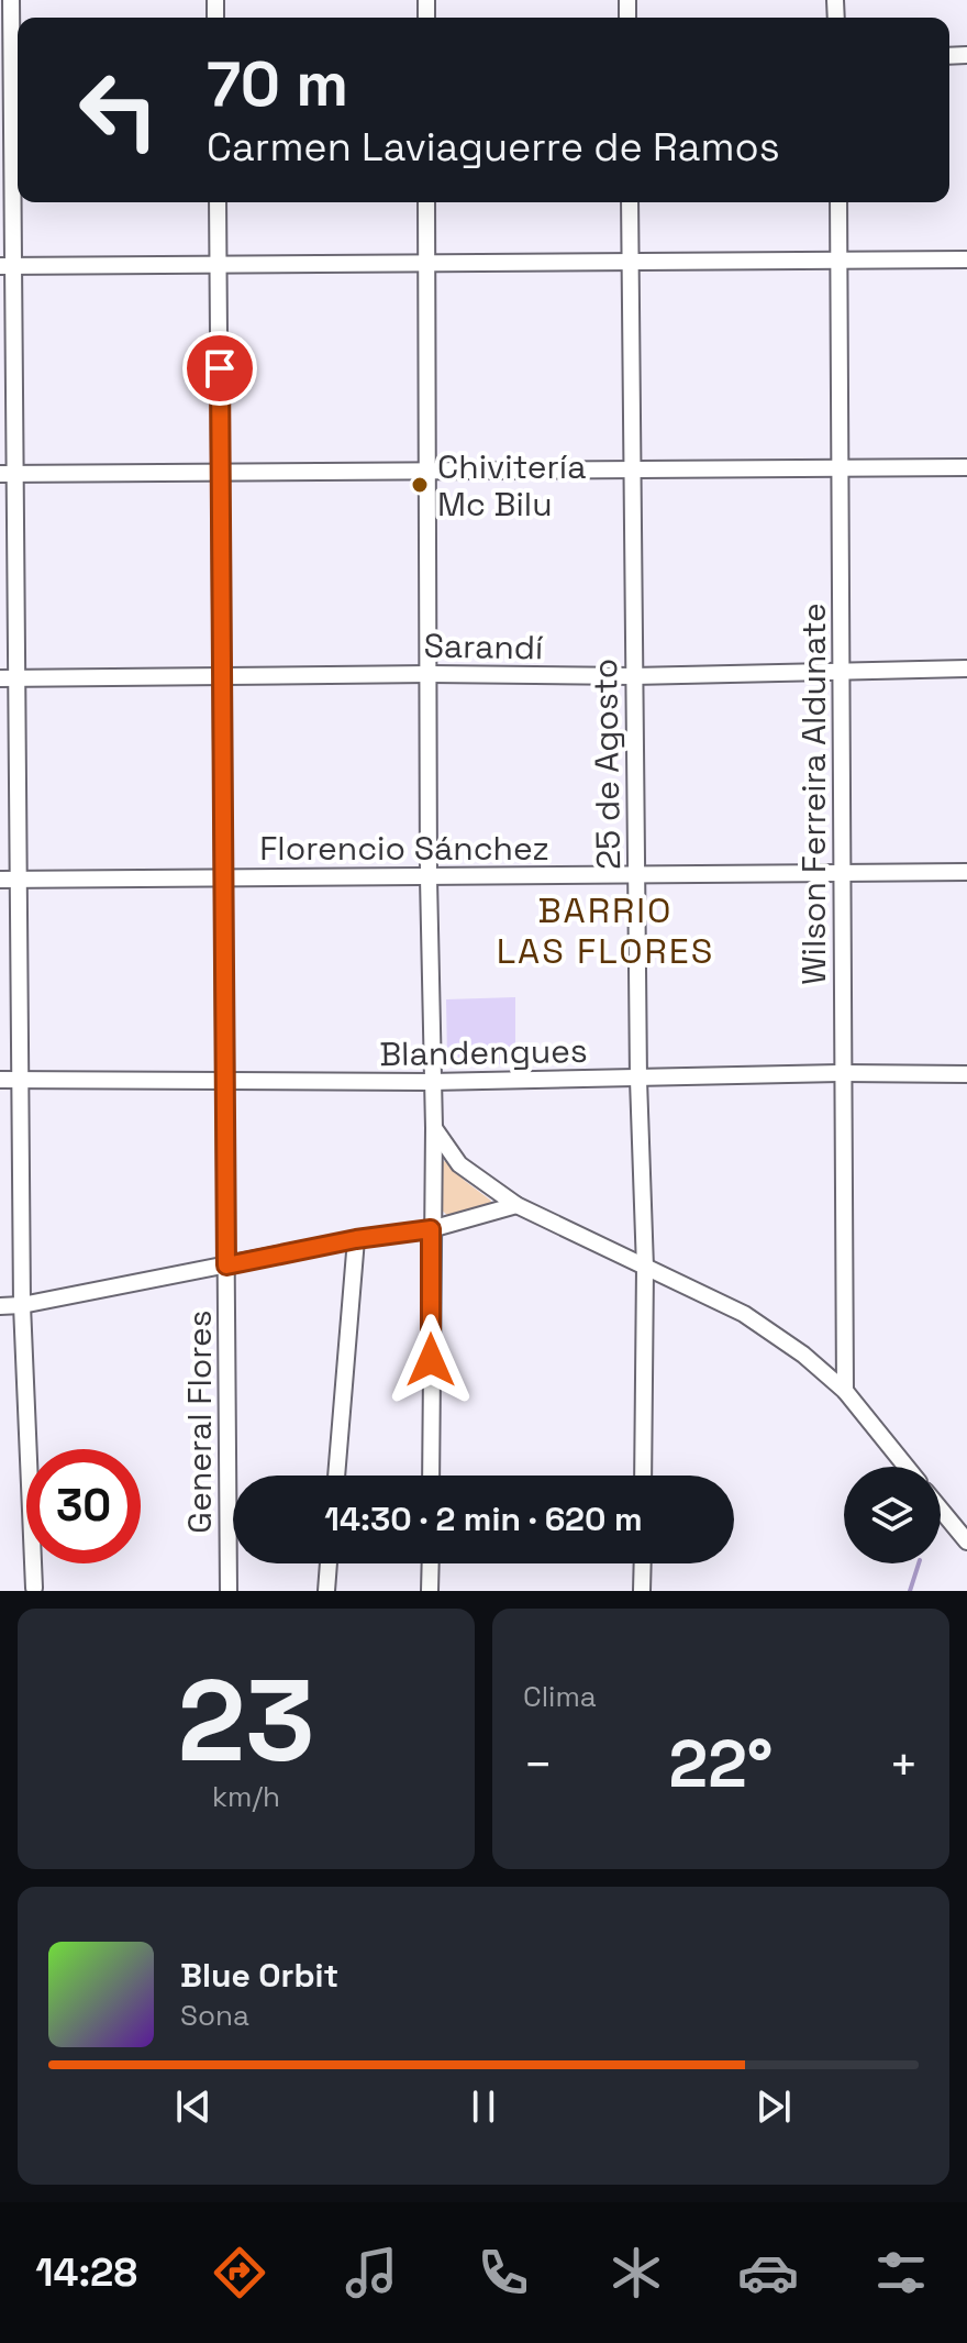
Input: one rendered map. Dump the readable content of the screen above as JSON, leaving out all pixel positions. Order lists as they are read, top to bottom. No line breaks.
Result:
{"streets":{"street":["Sarandí","25 de Agosto","Wilson Ferreira Aldunate","Florencio Sánchez","Blandengues","General Flores"]},"crossings":[["Sarandí","25 de Agosto"],["Sarandí","Wilson Ferreira Aldunate"],["Sarandí","General Flores"],["25 de Agosto","Florencio Sánchez"],["25 de Agosto","Blandengues"],["Wilson Ferreira Aldunate","Florencio Sánchez"],["Wilson Ferreira Aldunate","Blandengues"],["Florencio Sánchez","General Flores"],["Blandengues","General Flores"]],"districts":["BARRIO LAS FLORES"],"places":["Chivitería Mc Bilu"],"page":{"turn":["70 m","Carmen Laviaguerre de Ramos"],"limit":"30","trip":"14:30 · 2 min · 620 m","tile":[["23","km/h"],"Clima"],"heat":["−","22°","+"],"song":["Blue Orbit","Sona"],"tabs":"14:28"}}
